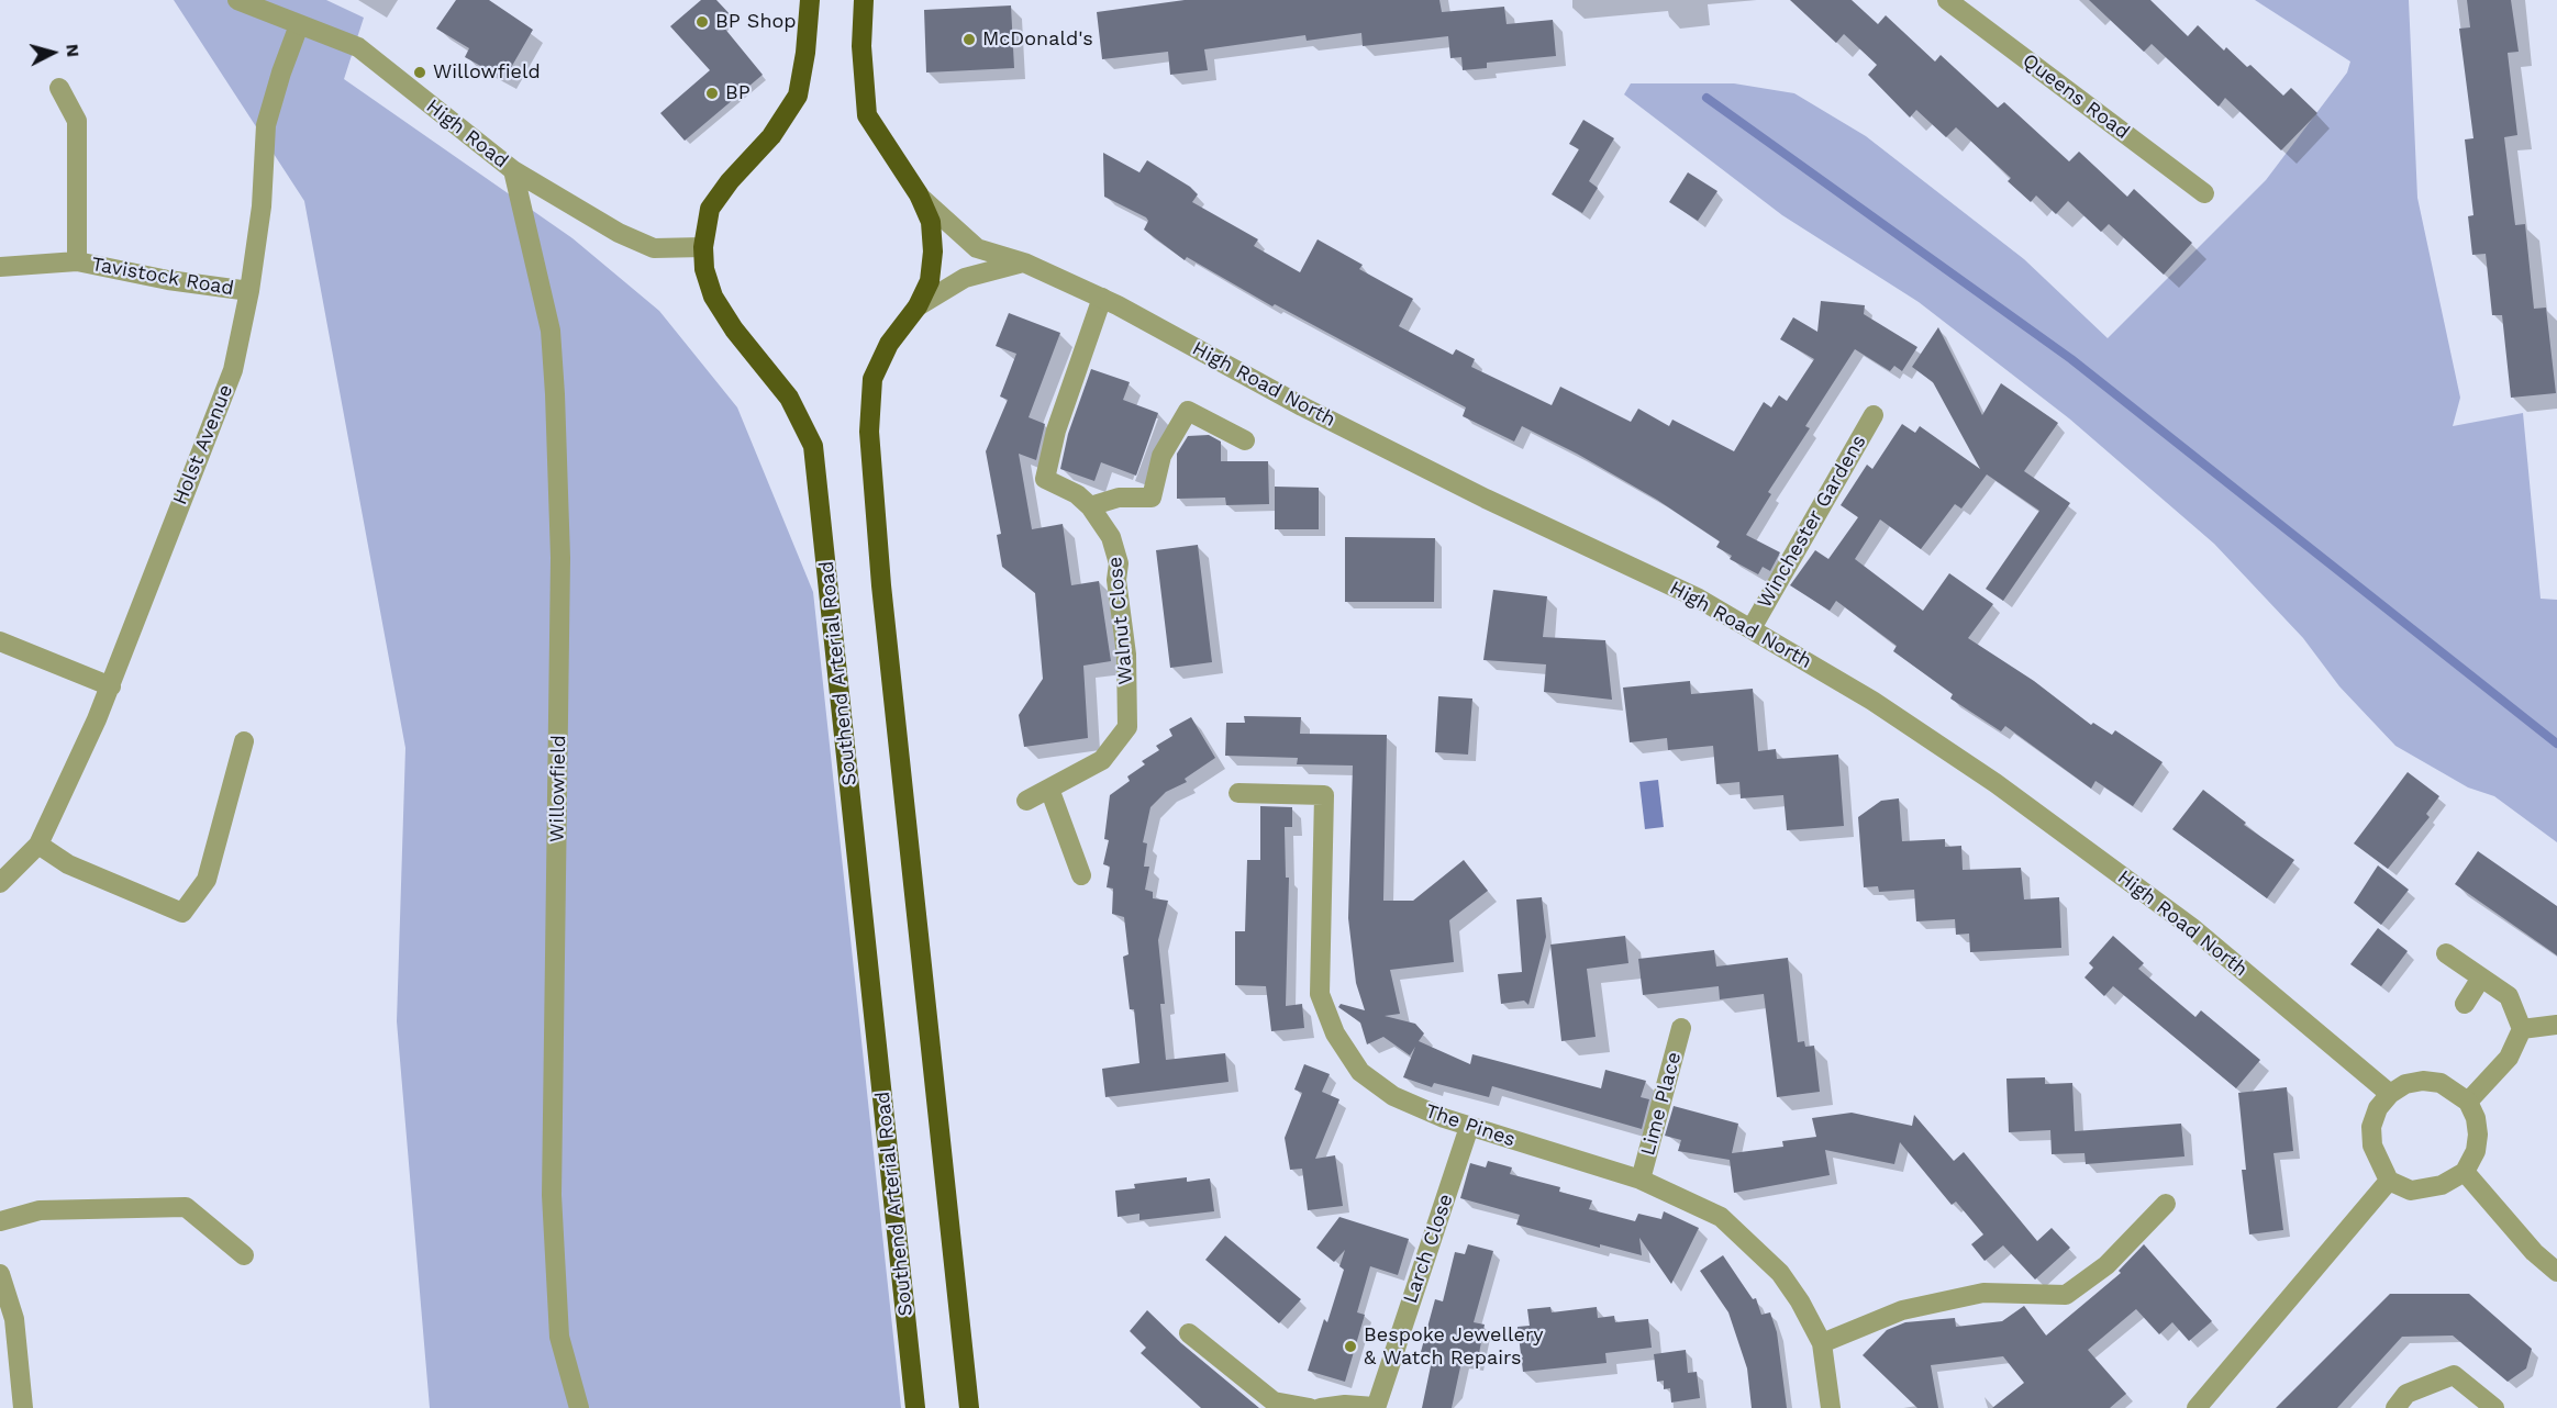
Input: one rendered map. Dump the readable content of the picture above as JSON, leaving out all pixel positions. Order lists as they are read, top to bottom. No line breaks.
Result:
{"streets":{"highway":["Southend Arterial Road"],"street":["Queens Road","High Road","Tavistock Road","High Road North","Holst Avenue","Winchester Gardens","Walnut Close","Willowfield","Lime Place","The Pines","Larch Close"]},"crossings":[["High Road","Holst Avenue"],["High Road","Southend Arterial Road"],["High Road","Willowfield"],["Tavistock Road","Holst Avenue"],["High Road North","Winchester Gardens"],["High Road North","Walnut Close"],["Lime Place","The Pines"],["The Pines","Larch Close"]],"places":["BP Shop","McDonald's","Willowfield","BP","Bespoke Jewellery & Watch Repairs"],"north":"right"}
